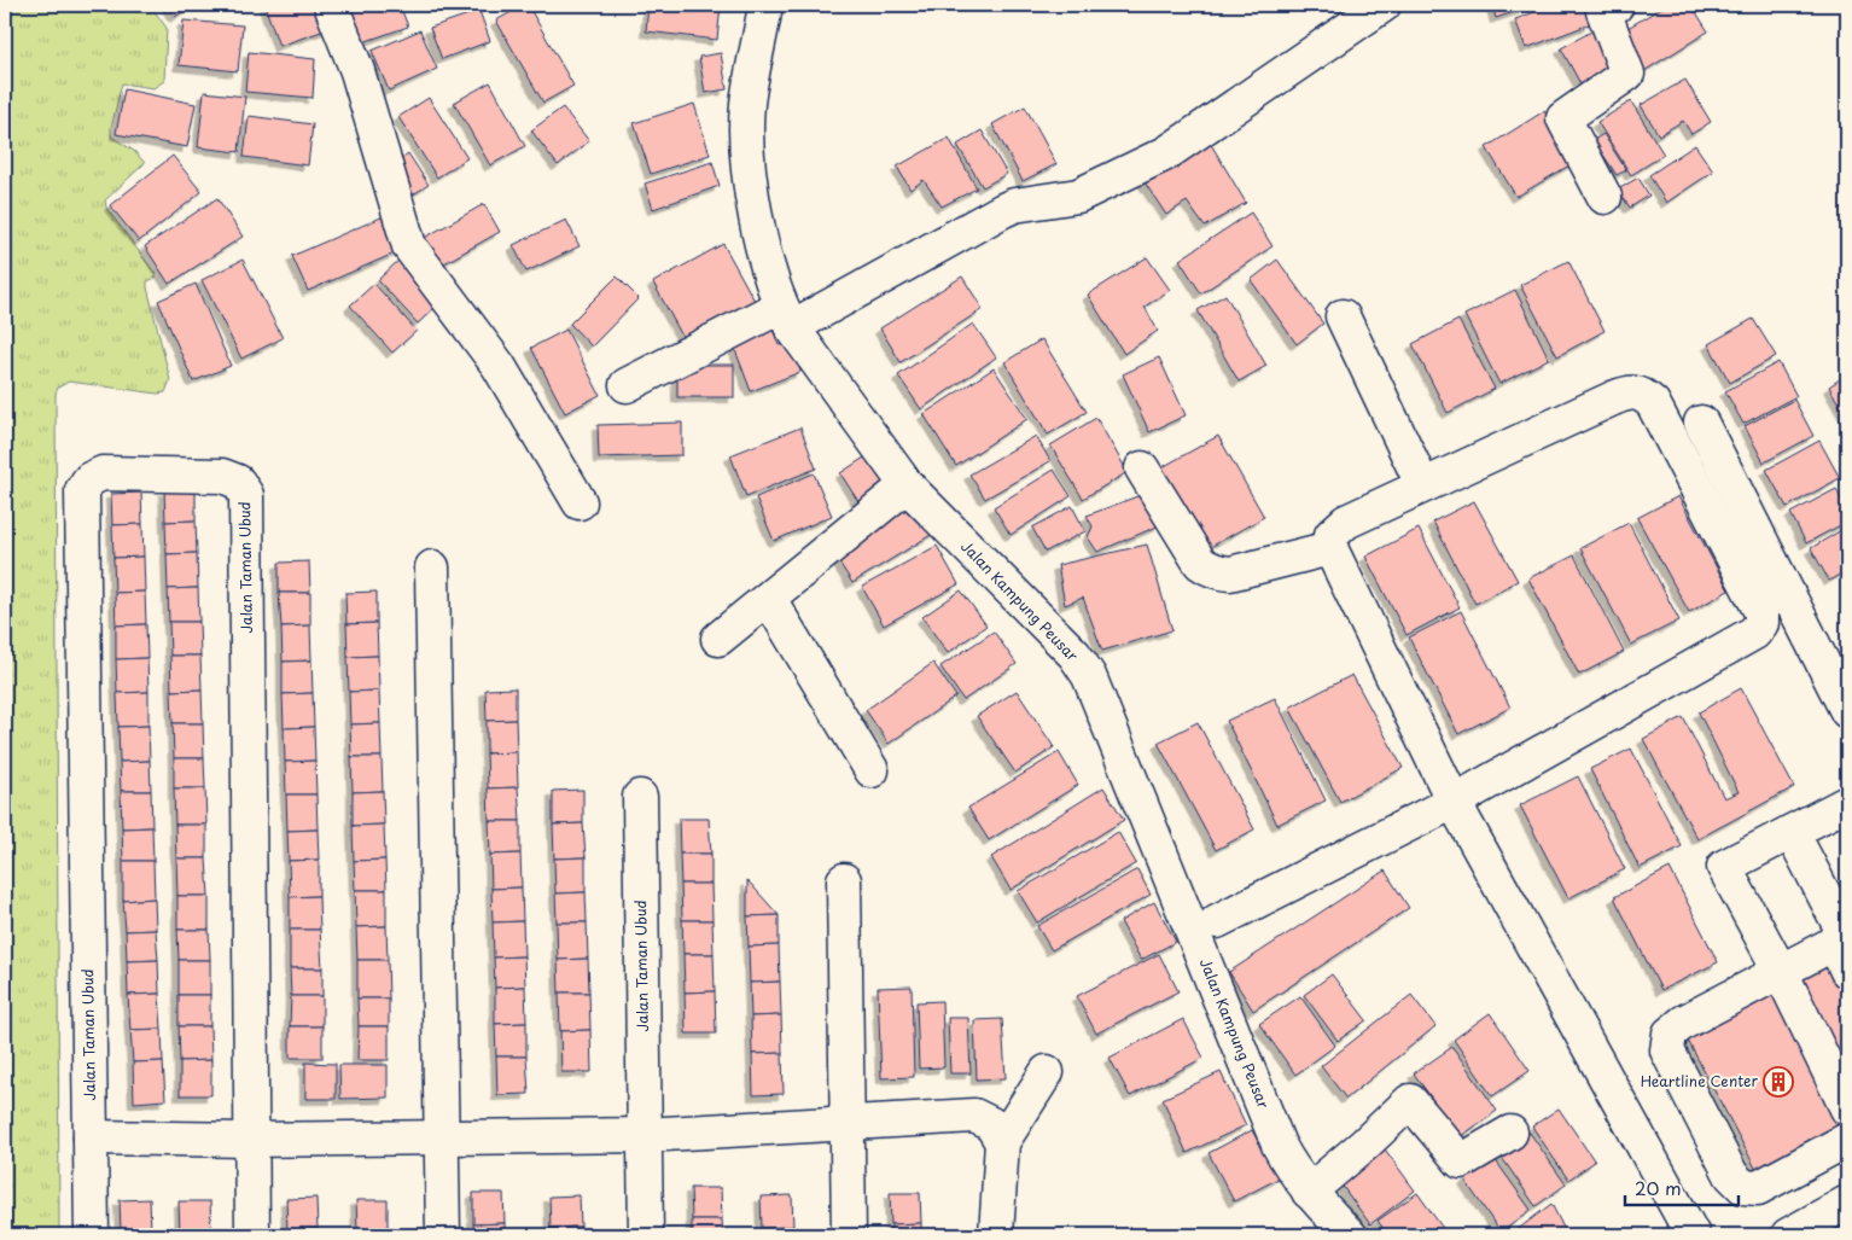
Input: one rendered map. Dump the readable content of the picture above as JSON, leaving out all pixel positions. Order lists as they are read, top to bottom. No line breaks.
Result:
{"streets":{"street":["Jalan Taman Ubud","Jalan Kampung Peusar"]},"places":{"building":["Heartline Center"]},"scale_bar":"20 m"}
